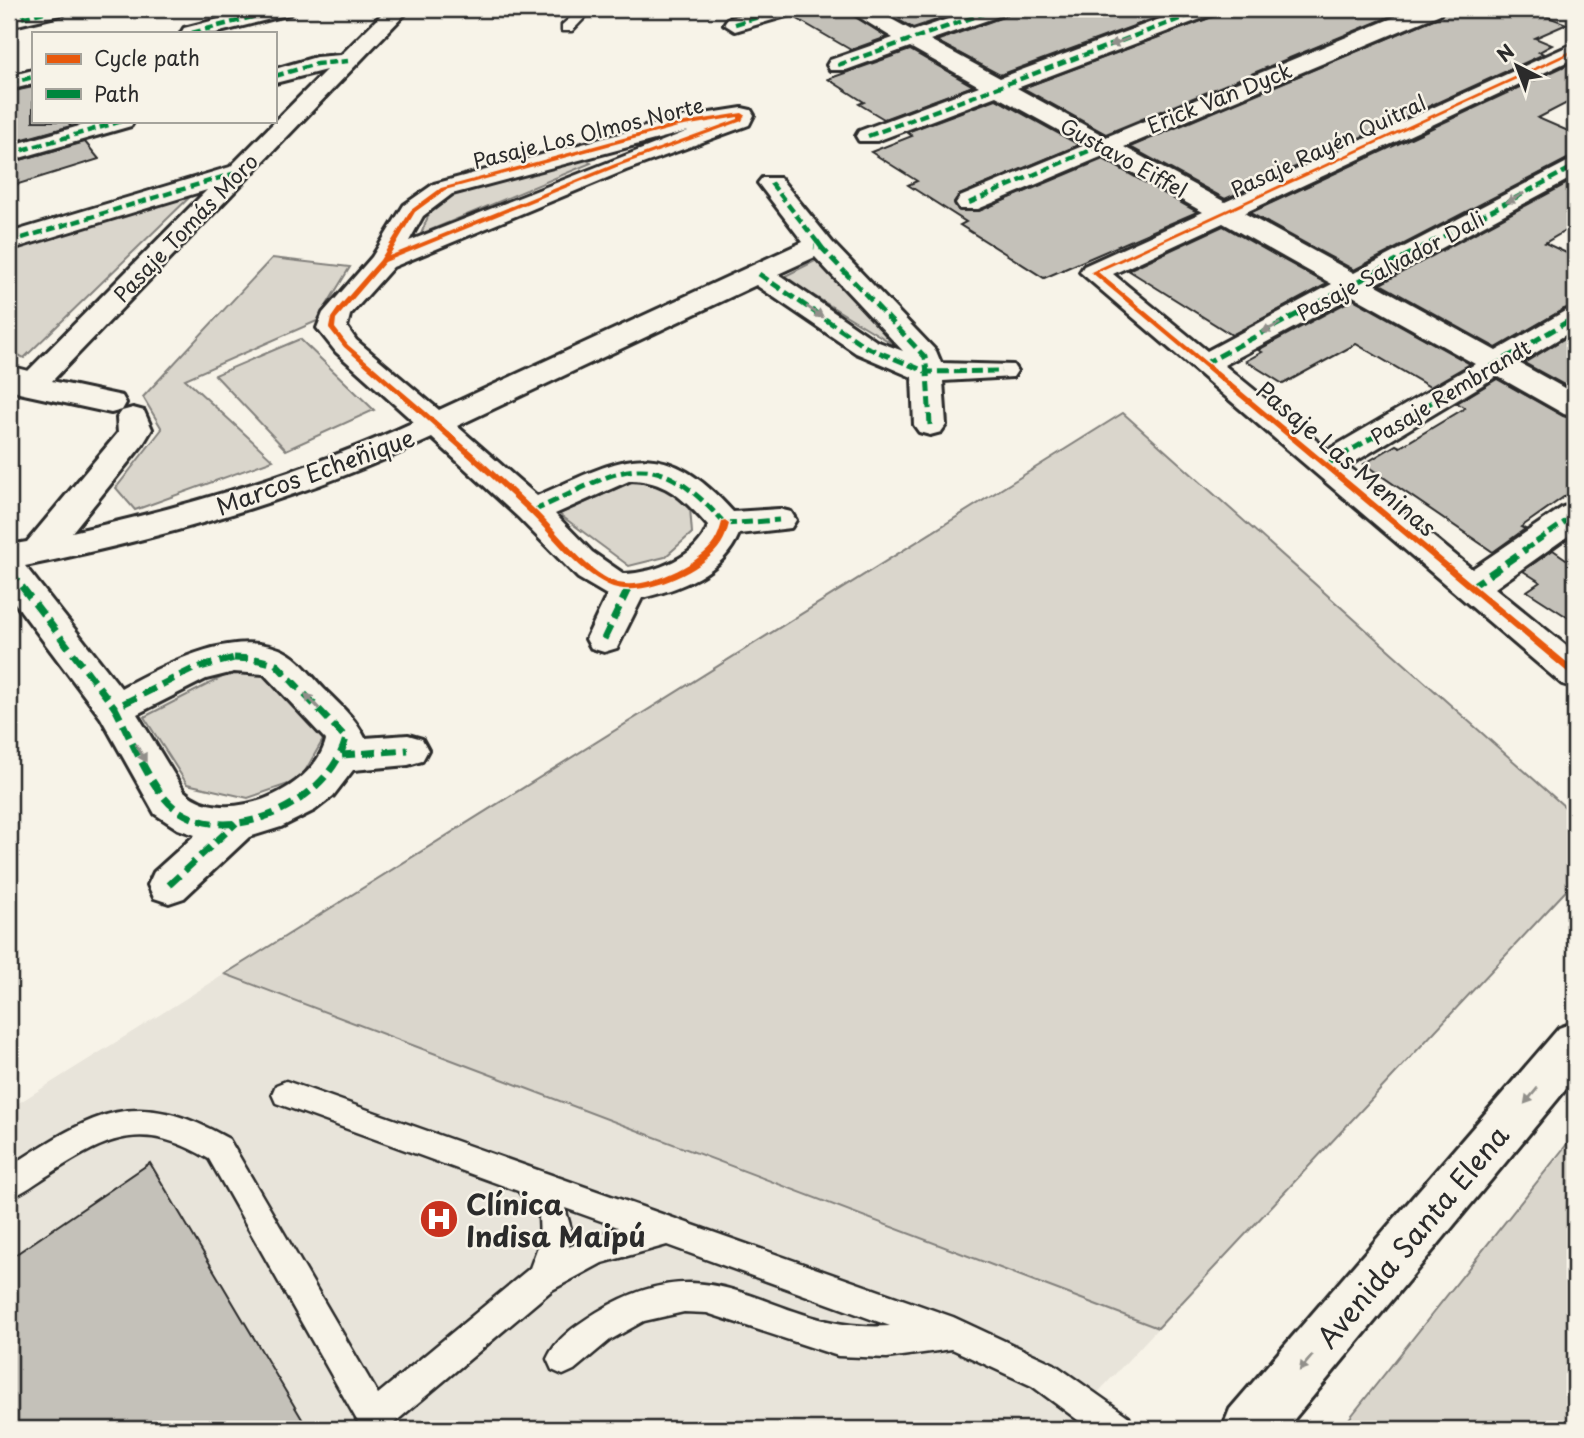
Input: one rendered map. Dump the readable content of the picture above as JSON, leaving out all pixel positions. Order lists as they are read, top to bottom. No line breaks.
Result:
{"streets":{"street":["Erick Van Dyck","Pasaje Los Olmos Norte","Pasaje Rayén Quitral","Gustavo Eiffel","Pasaje Tomás Moro","Pasaje Salvador Dali","Pasaje Rembrandt","Pasaje Las Meninas","Marcos Echeñique","Avenida Santa Elena"]},"crossings":[["Erick Van Dyck","Gustavo Eiffel"],["Pasaje Los Olmos Norte","Marcos Echeñique"],["Pasaje Rayén Quitral","Gustavo Eiffel"],["Pasaje Rayén Quitral","Pasaje Las Meninas"],["Gustavo Eiffel","Pasaje Salvador Dali"],["Gustavo Eiffel","Pasaje Rembrandt"],["Pasaje Salvador Dali","Pasaje Las Meninas"],["Pasaje Rembrandt","Pasaje Las Meninas"]],"one_way":["Avenida Santa Elena"],"places":{"hospital":["Clínica Indisa Maipú"]},"legend":["Cycle path","Path"],"north":"top left"}
